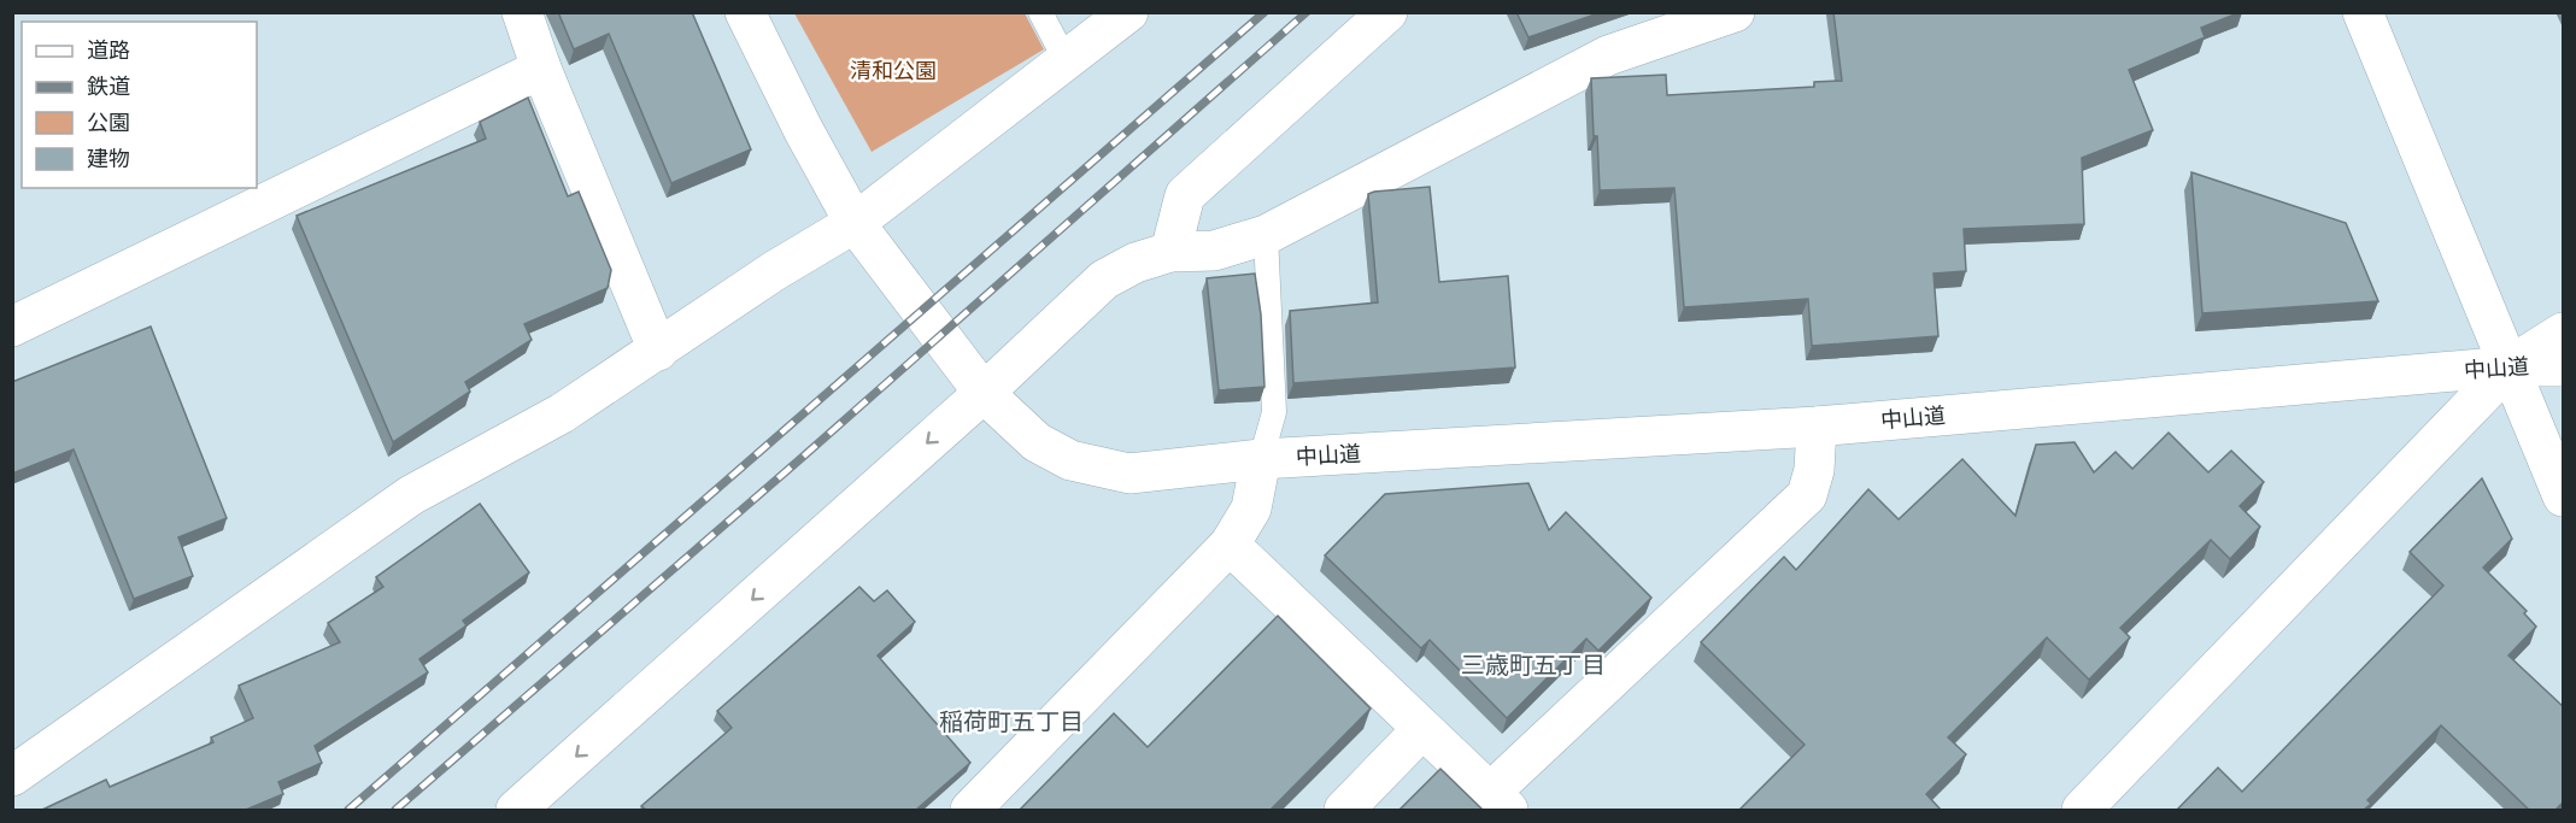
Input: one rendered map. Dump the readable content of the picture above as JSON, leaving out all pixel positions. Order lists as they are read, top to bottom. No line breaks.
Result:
{"streets":{"street":["中山道"]},"districts":["三歳町五丁目","稲荷町五丁目"],"parks":["清和公園"],"legend":["道路","鉄道","公園","建物"]}
